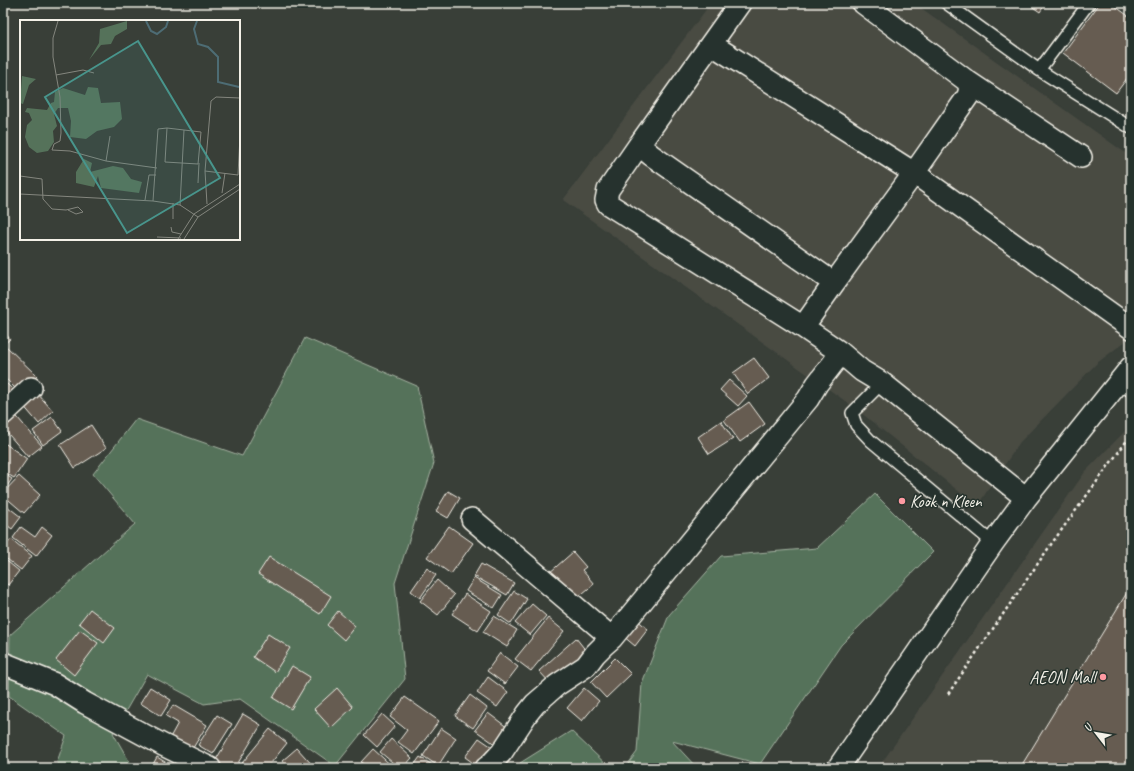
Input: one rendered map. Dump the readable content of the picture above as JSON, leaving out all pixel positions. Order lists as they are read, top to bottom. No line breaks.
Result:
{"places":["Kook n Kleen","AEON Mall"],"north":"top left"}
